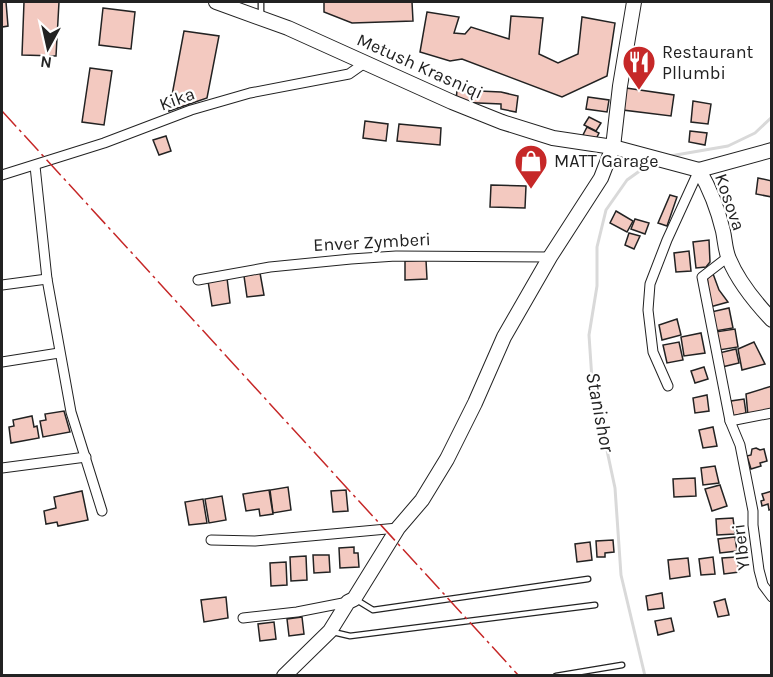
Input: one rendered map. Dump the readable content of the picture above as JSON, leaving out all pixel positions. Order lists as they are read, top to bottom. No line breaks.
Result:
{"streets":{"street":["Metush Krasniqi","Kika","Kosova","Enver Zymberi","Ylberi"]},"crossings":[["Metush Krasniqi","Kika"],["Metush Krasniqi","Kosova"],["Kosova","Ylberi"]],"water":["Stanishor"],"places":{"restaurant":["Restaurant Pllumbi"],"shop":["MATT Garage"]},"north":"bottom"}
